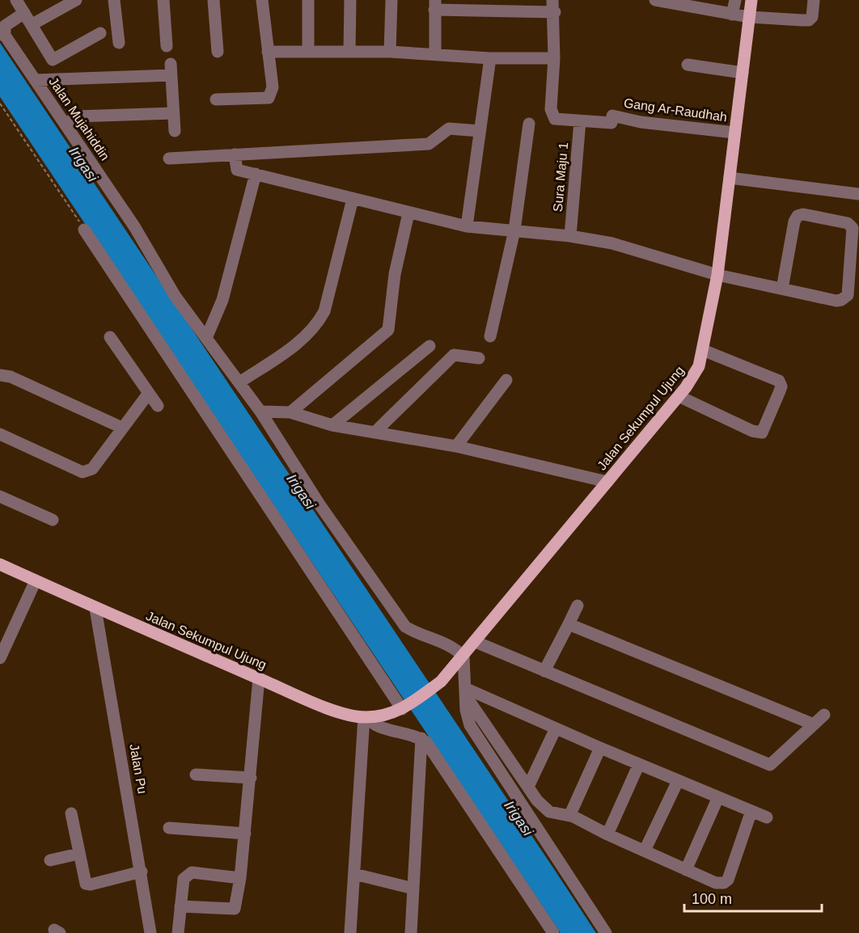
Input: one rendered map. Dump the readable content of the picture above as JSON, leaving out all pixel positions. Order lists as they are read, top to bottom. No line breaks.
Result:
{"streets":{"main road":["Jalan Sekumpul Ujung"],"street":["Gang Ar-Raudhah","Jalan Mujahiddin","Sura Maju 1","Jalan Pu"]},"crossings":[["Gang Ar-Raudhah","Sura Maju 1"],["Gang Ar-Raudhah","Jalan Sekumpul Ujung"],["Jalan Mujahiddin","Jalan Sekumpul Ujung"],["Jalan Sekumpul Ujung","Jalan Pu"]],"water":["Irigasi"],"scale_bar":"100 m"}
